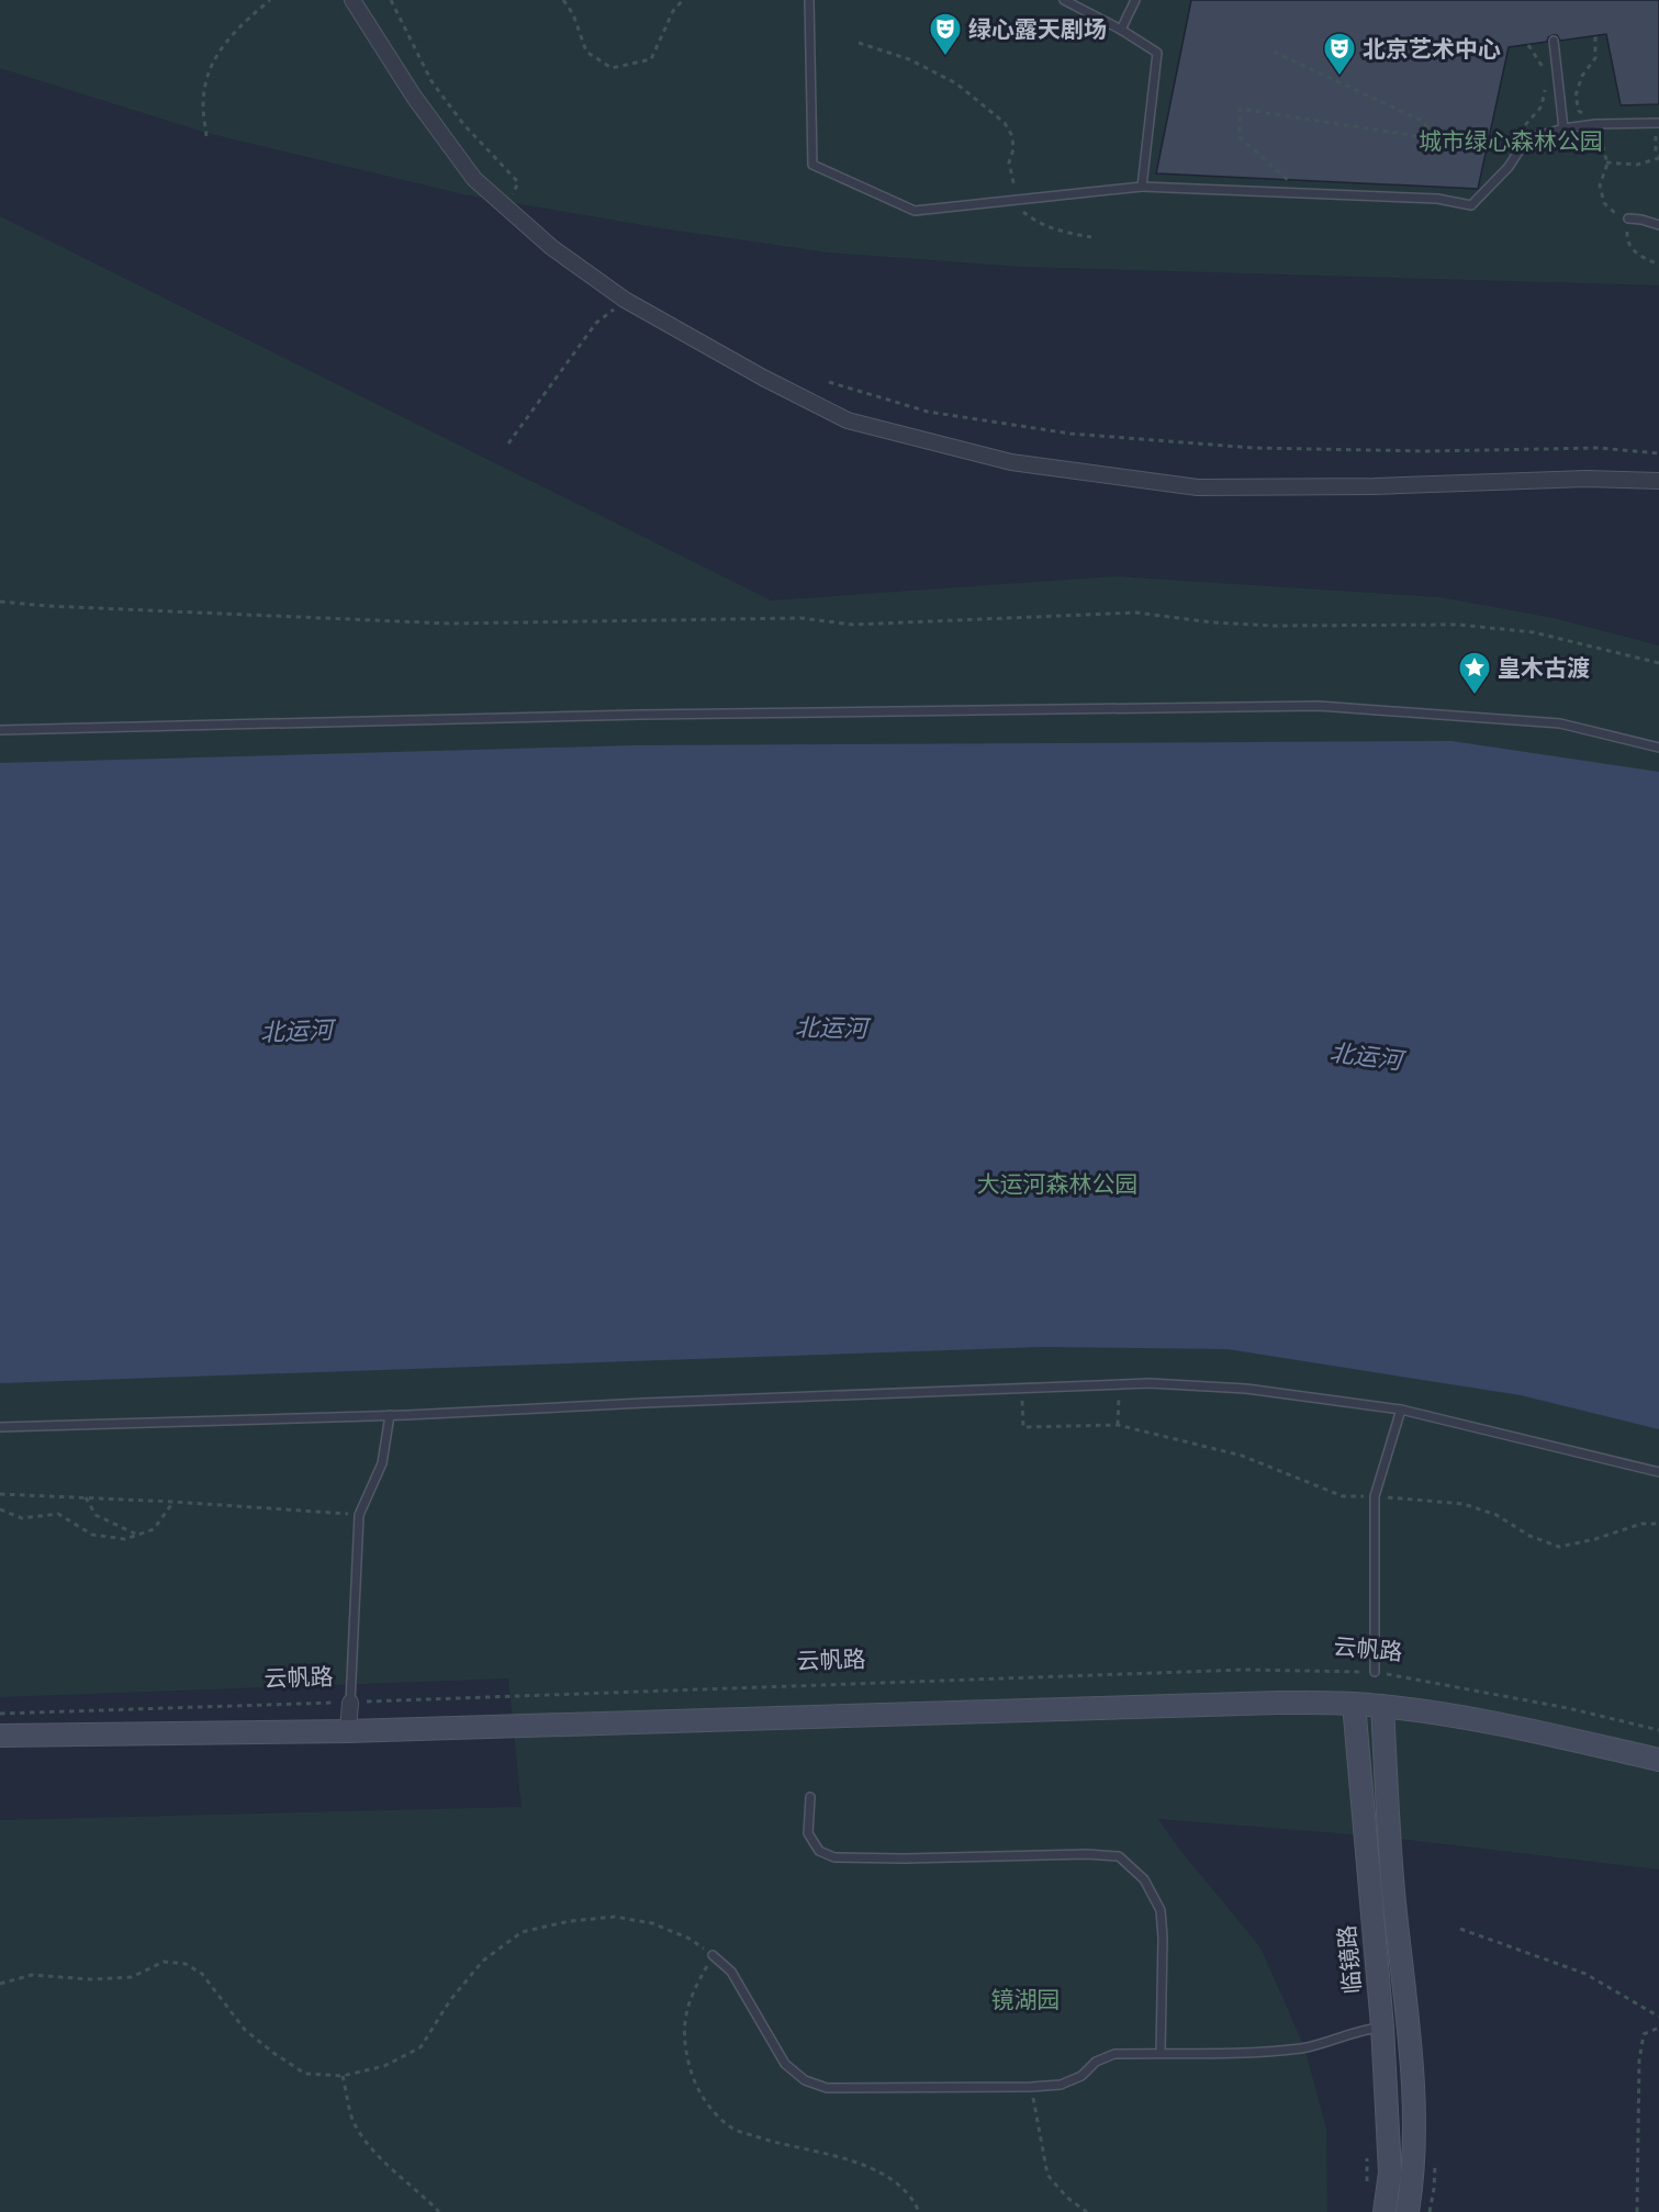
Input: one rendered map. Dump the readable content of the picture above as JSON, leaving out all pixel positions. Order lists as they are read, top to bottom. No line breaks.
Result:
{"streets":{"street":["临镜路"],"path":["云帆路"]},"water":["北运河"],"parks":["城市绿心森林公园","大运河森林公园","镜湖园"],"places":{"theatre":["绿心露天剧场","北京艺术中心"],"place":["皇木古渡"]}}
